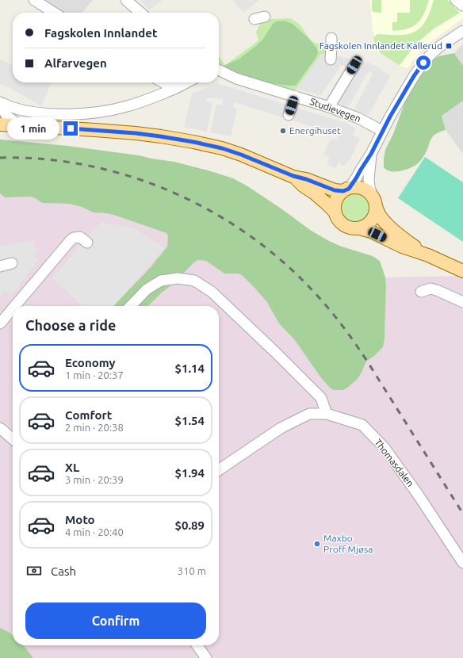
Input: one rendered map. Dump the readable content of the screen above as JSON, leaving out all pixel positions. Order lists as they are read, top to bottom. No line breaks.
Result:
{"streets":{"street":["Studievegen","Thomasdalen"]},"places":{"transit":["Fagskolen Innlandet Kallerud"],"other":["Energihuset","Maxbo Proff Mjøsa"]},"page":{"banner":["Fagskolen Innlandet","Alfarvegen"],"bubble":"1 min","heading":"Choose a ride","list":[{"name":"Economy","note":"1 min · 20:37","value":"$1.14"},{"name":"Comfort","note":"2 min · 20:38","value":"$1.54"},{"name":"XL","note":"3 min · 20:39","value":"$1.94"},{"name":"Moto","note":"4 min · 20:40","value":"$0.89"}],"pay":["Cash","310 m"],"buttons":"Confirm"}}
